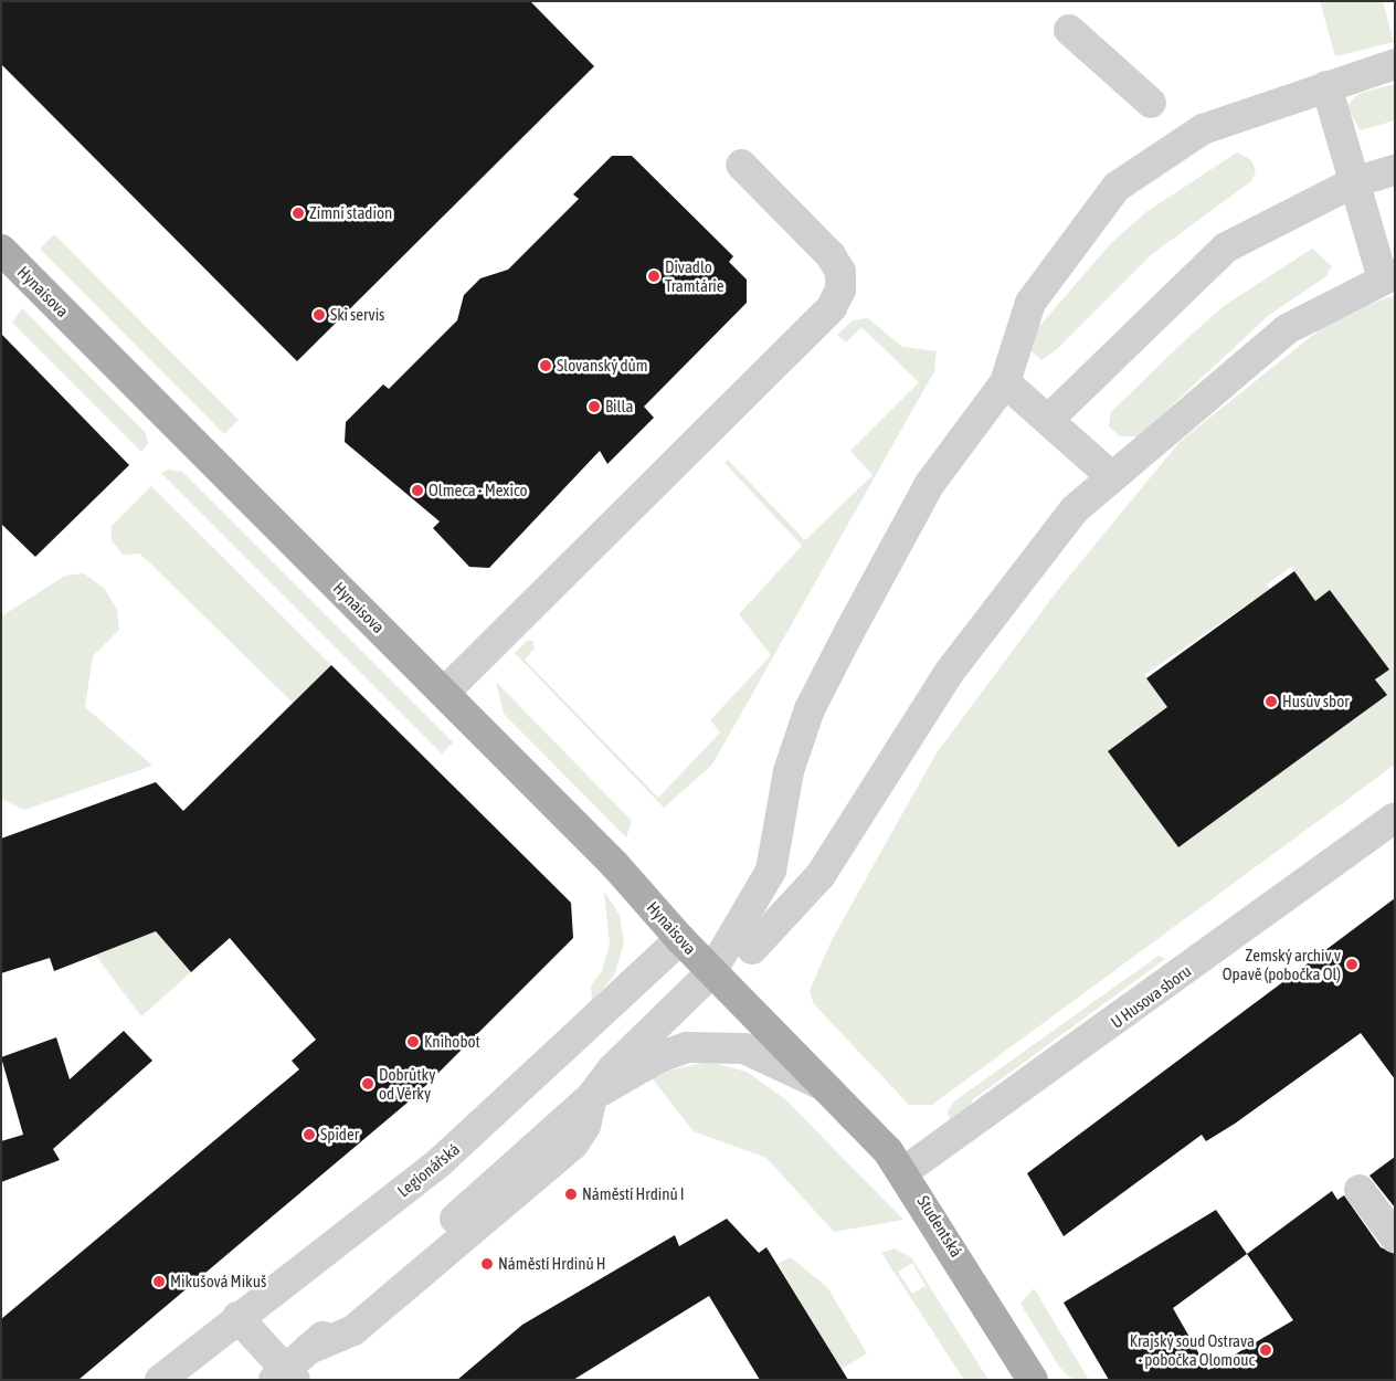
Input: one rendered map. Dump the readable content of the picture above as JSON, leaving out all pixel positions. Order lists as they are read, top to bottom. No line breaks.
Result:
{"streets":{"main road":["Hynaisova","Studentská"],"street":["U Husova sboru","Legionářská"]},"crossings":[["Hynaisova","Legionářská"],["Hynaisova","Studentská"],["U Husova sboru","Studentská"]],"places":["Zimní stadion","Divadlo Tramtárie","Ski servis","Slovanský dům","Billa","Olmeca - Mexico","Husův sbor","Zemský archiv v Opavě (pobočka Ol)","Knihobot","Dobrůtky od Věrky","Spider","Náměstí Hrdinů I","Náměstí Hrdinů H","Mikušová Mikuš","Krajský soud Ostrava - pobočka Olomouc"]}
